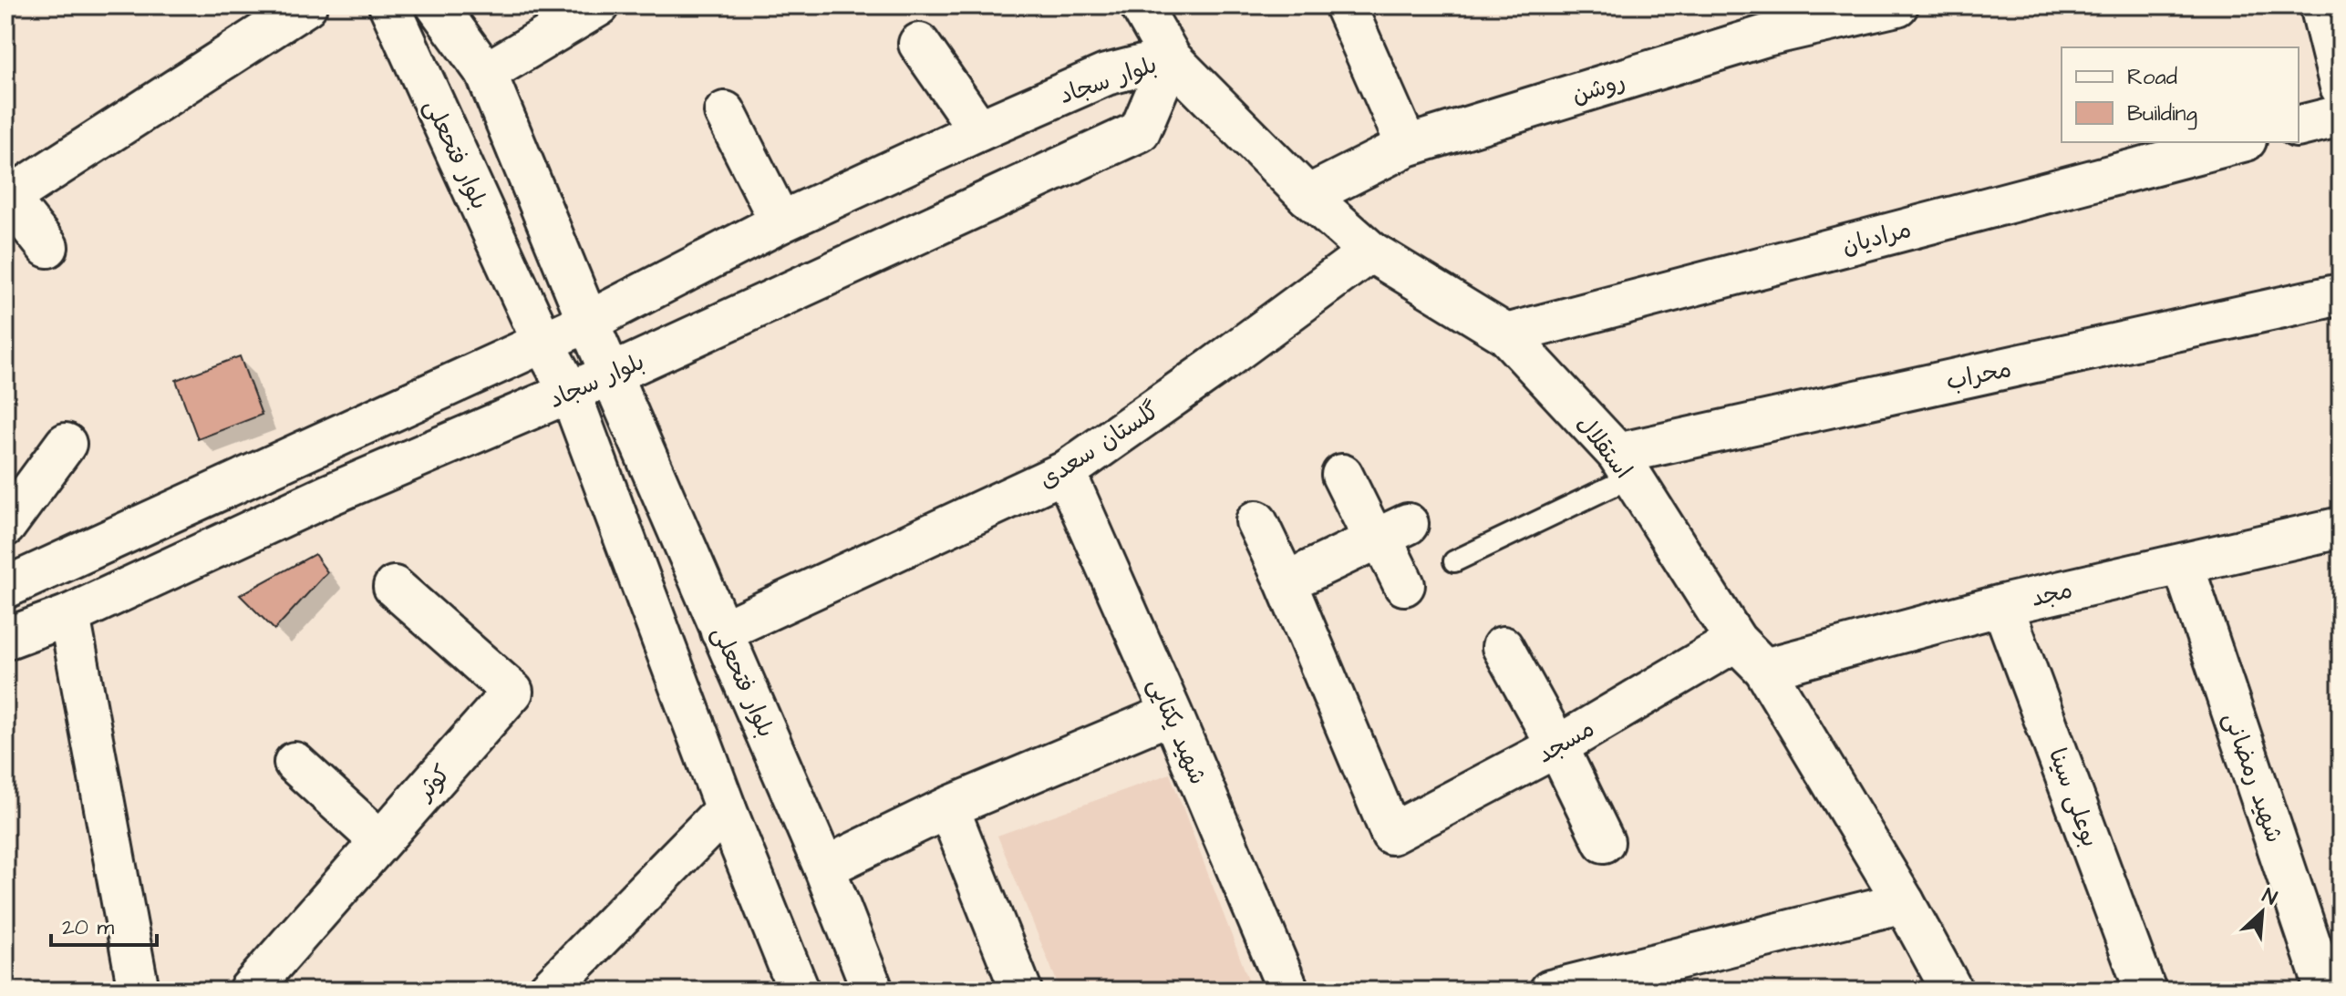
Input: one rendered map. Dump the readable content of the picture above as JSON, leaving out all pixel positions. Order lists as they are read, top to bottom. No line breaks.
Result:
{"streets":{"street":["بلوار سجاد","روشن","بلوار فتحعلی","مرادیان","محراب","گلستان سعدی","استقلال","مجد","شهید یکتایی","مسجد","شهید رمضانی","کوثر","بوعلی سینا"]},"crossings":[["بلوار سجاد","بلوار فتحعلی"],["بلوار سجاد","استقلال"],["روشن","استقلال"],["بلوار فتحعلی","گلستان سعدی"],["مرادیان","استقلال"],["محراب","استقلال"],["گلستان سعدی","استقلال"],["گلستان سعدی","شهید یکتایی"],["استقلال","مجد"],["استقلال","مسجد"],["مجد","شهید رمضانی"],["مجد","بوعلی سینا"]],"legend":["Road","Building"],"scale_bar":"20 m","north":"top right"}
